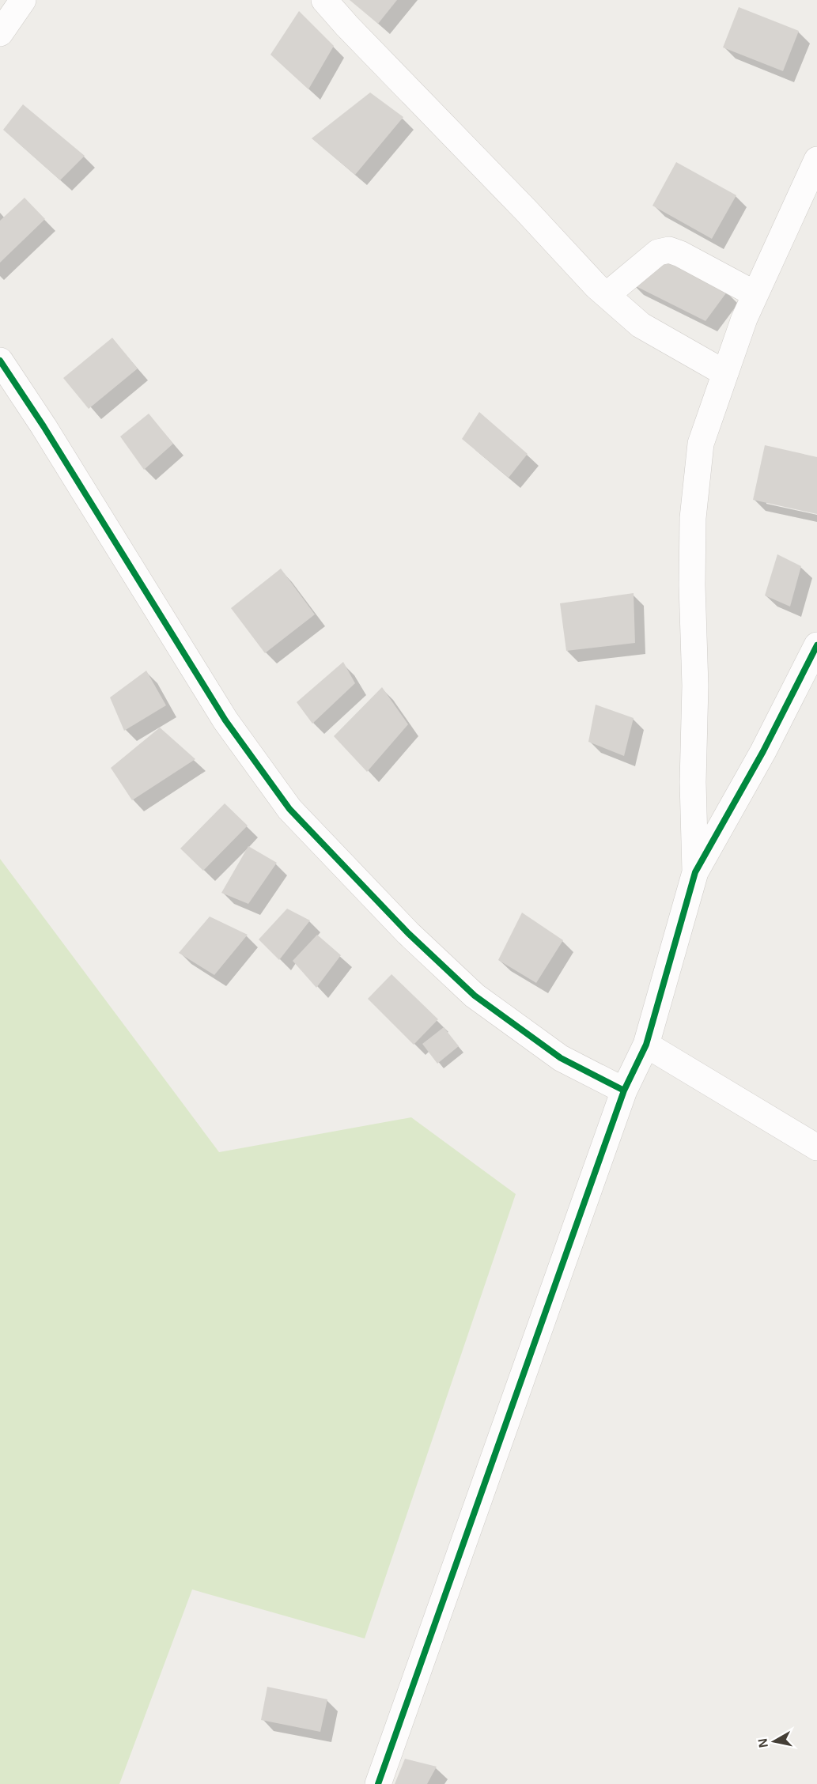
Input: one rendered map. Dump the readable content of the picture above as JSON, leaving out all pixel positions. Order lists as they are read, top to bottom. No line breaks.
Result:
{"north":"left"}
